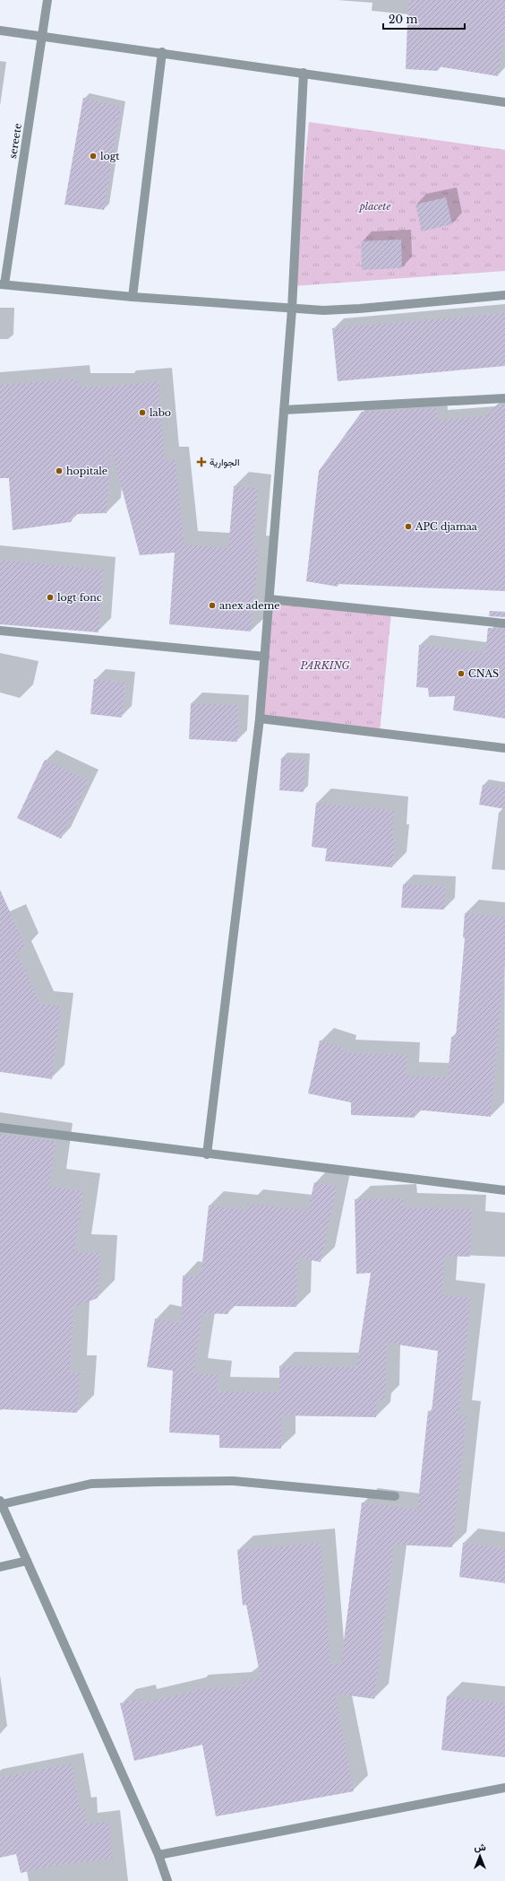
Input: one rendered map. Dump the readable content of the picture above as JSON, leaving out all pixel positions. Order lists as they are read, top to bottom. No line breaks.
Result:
{"streets":{"street":["sereete"]},"parks":["placete","PARKING"],"places":{"other":["logt","labo","hopitale","APC djamaa","logt fonc","anex ademe","CNAS"],"health":["الجوارية"]},"scale_bar":"20 m","north":"top"}
